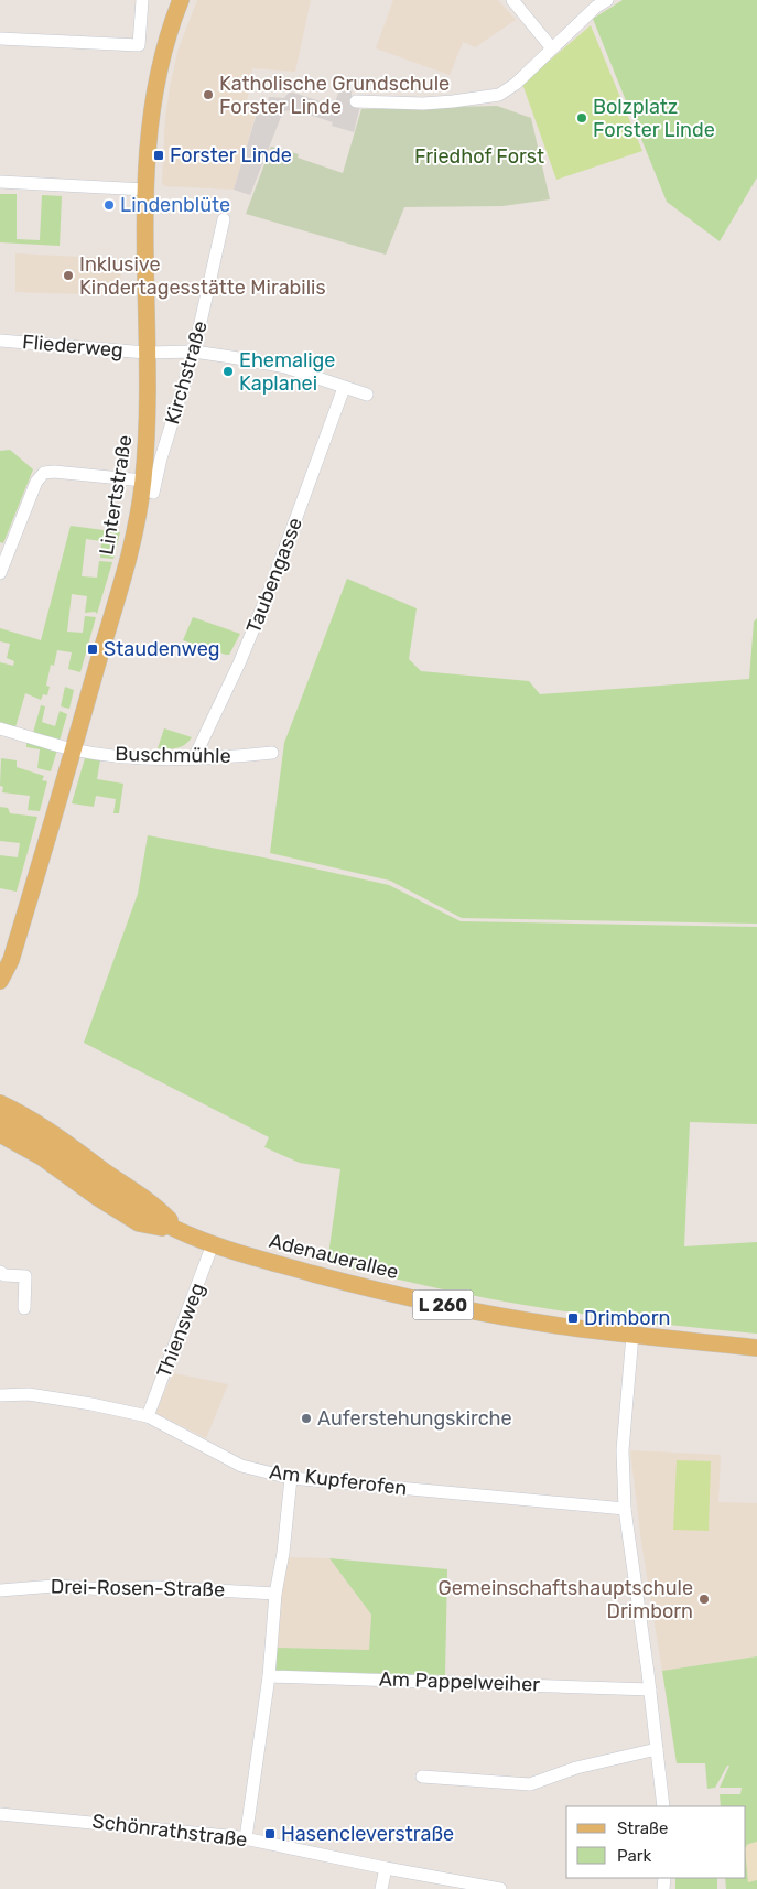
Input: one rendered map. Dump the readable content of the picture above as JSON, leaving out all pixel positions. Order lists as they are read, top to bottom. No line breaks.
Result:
{"streets":{"main road":["Lintertstraße","Adenauerallee","L 260"],"street":["Fliederweg","Kirchstraße","Taubengasse","Buschmühle","Thiensweg","Am Kupferofen","Drei-Rosen-Straße","Am Pappelweiher","Schönrathstraße"]},"crossings":[["Fliederweg","Kirchstraße"],["Fliederweg","Lintertstraße"],["Fliederweg","Taubengasse"],["Kirchstraße","Lintertstraße"],["Lintertstraße","Buschmühle"],["Taubengasse","Buschmühle"],["Adenauerallee","Thiensweg"],["Thiensweg","Am Kupferofen"]],"parks":["Friedhof Forst"],"places":{"other":["Katholische Grundschule Forster Linde","Bolzplatz Forster Linde","Lindenblüte","Inklusive Kindertagesstätte Mirabilis","Ehemalige Kaplanei","Auferstehungskirche","Gemeinschaftshauptschule Drimborn"],"transit":["Forster Linde","Staudenweg","Drimborn","Hasencleverstraße"]},"legend":["Straße","Park"]}
